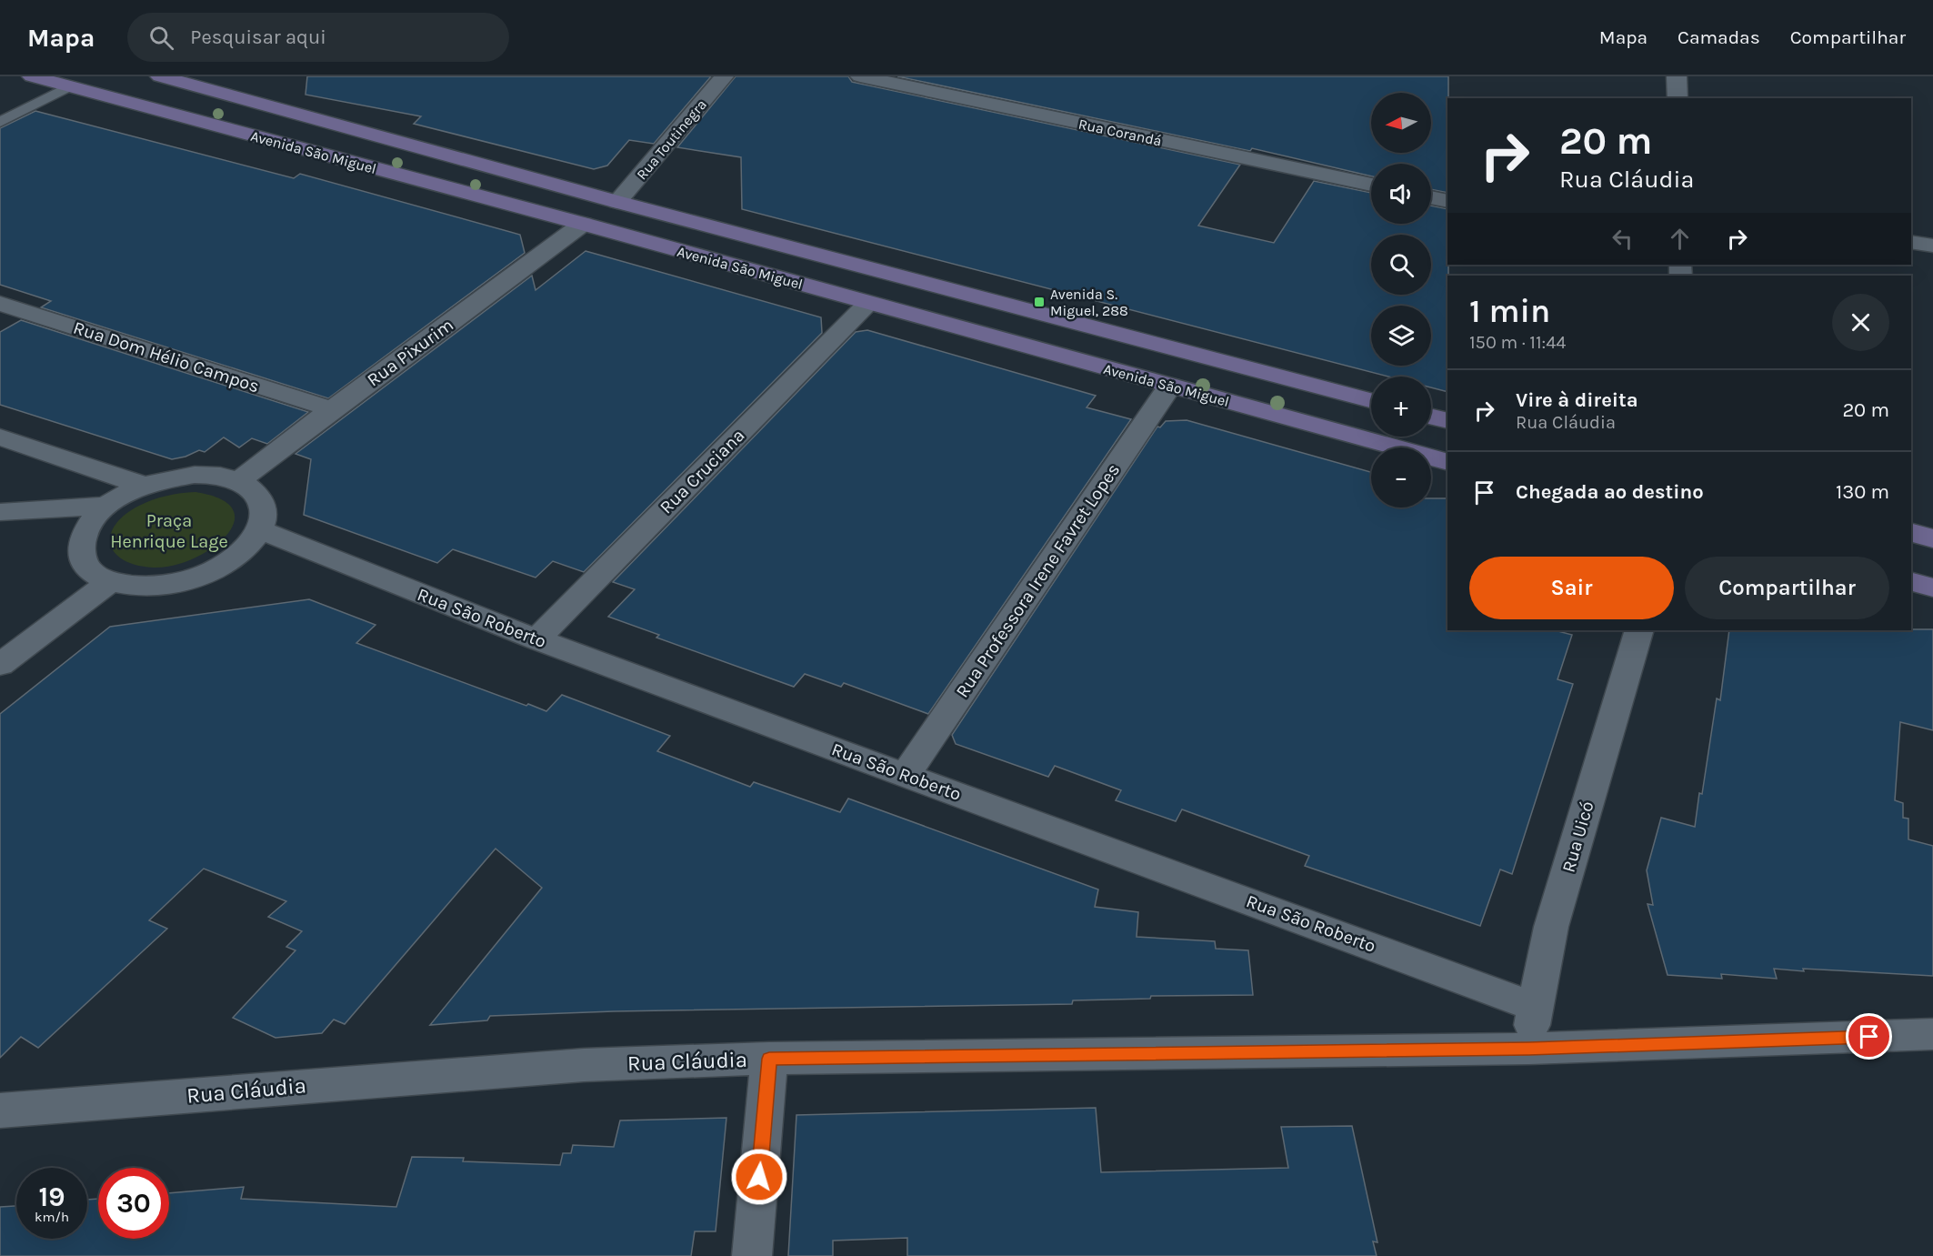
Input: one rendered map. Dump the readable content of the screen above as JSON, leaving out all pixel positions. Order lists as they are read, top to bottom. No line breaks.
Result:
{"streets":{"main road":["Avenida São Miguel"],"street":["Rua Corandá","Rua Toutinegra","Rua Pixurim","Rua Dom Hélio Campos","Rua Cruciana","Rua Professora Irene Favret Lopes","Rua São Roberto","Rua Uicó","Rua Cláudia"]},"crossings":[["Rua Toutinegra","Avenida São Miguel"],["Avenida São Miguel","Rua Pixurim"],["Avenida São Miguel","Rua Cruciana"],["Avenida São Miguel","Rua Professora Irene Favret Lopes"],["Rua Pixurim","Rua Dom Hélio Campos"],["Rua Pixurim","Rua São Roberto"],["Rua Cruciana","Rua São Roberto"],["Rua Professora Irene Favret Lopes","Rua São Roberto"],["Rua São Roberto","Rua Uicó"],["Rua Uicó","Rua Cláudia"]],"parks":["Praça Henrique Lage"],"places":{"transit":["Avenida S. Miguel, 288"]},"north":"left","page":{"header":"Mapa","search":"Pesquisar aqui","nav":["Mapa","Camadas","Compartilhar"],"map_buttons":["+","−"],"turn":["20 m","Rua Cláudia"],"heading":["1 min","150 m · 11:44"],"list":[{"name":"Vire à direita","note":"Rua Cláudia","value":"20 m"},{"name":"Chegada ao destino","value":"130 m"}],"buttons":["Sair","Compartilhar"],"speed":"19 km/h","limit":"30"}}
